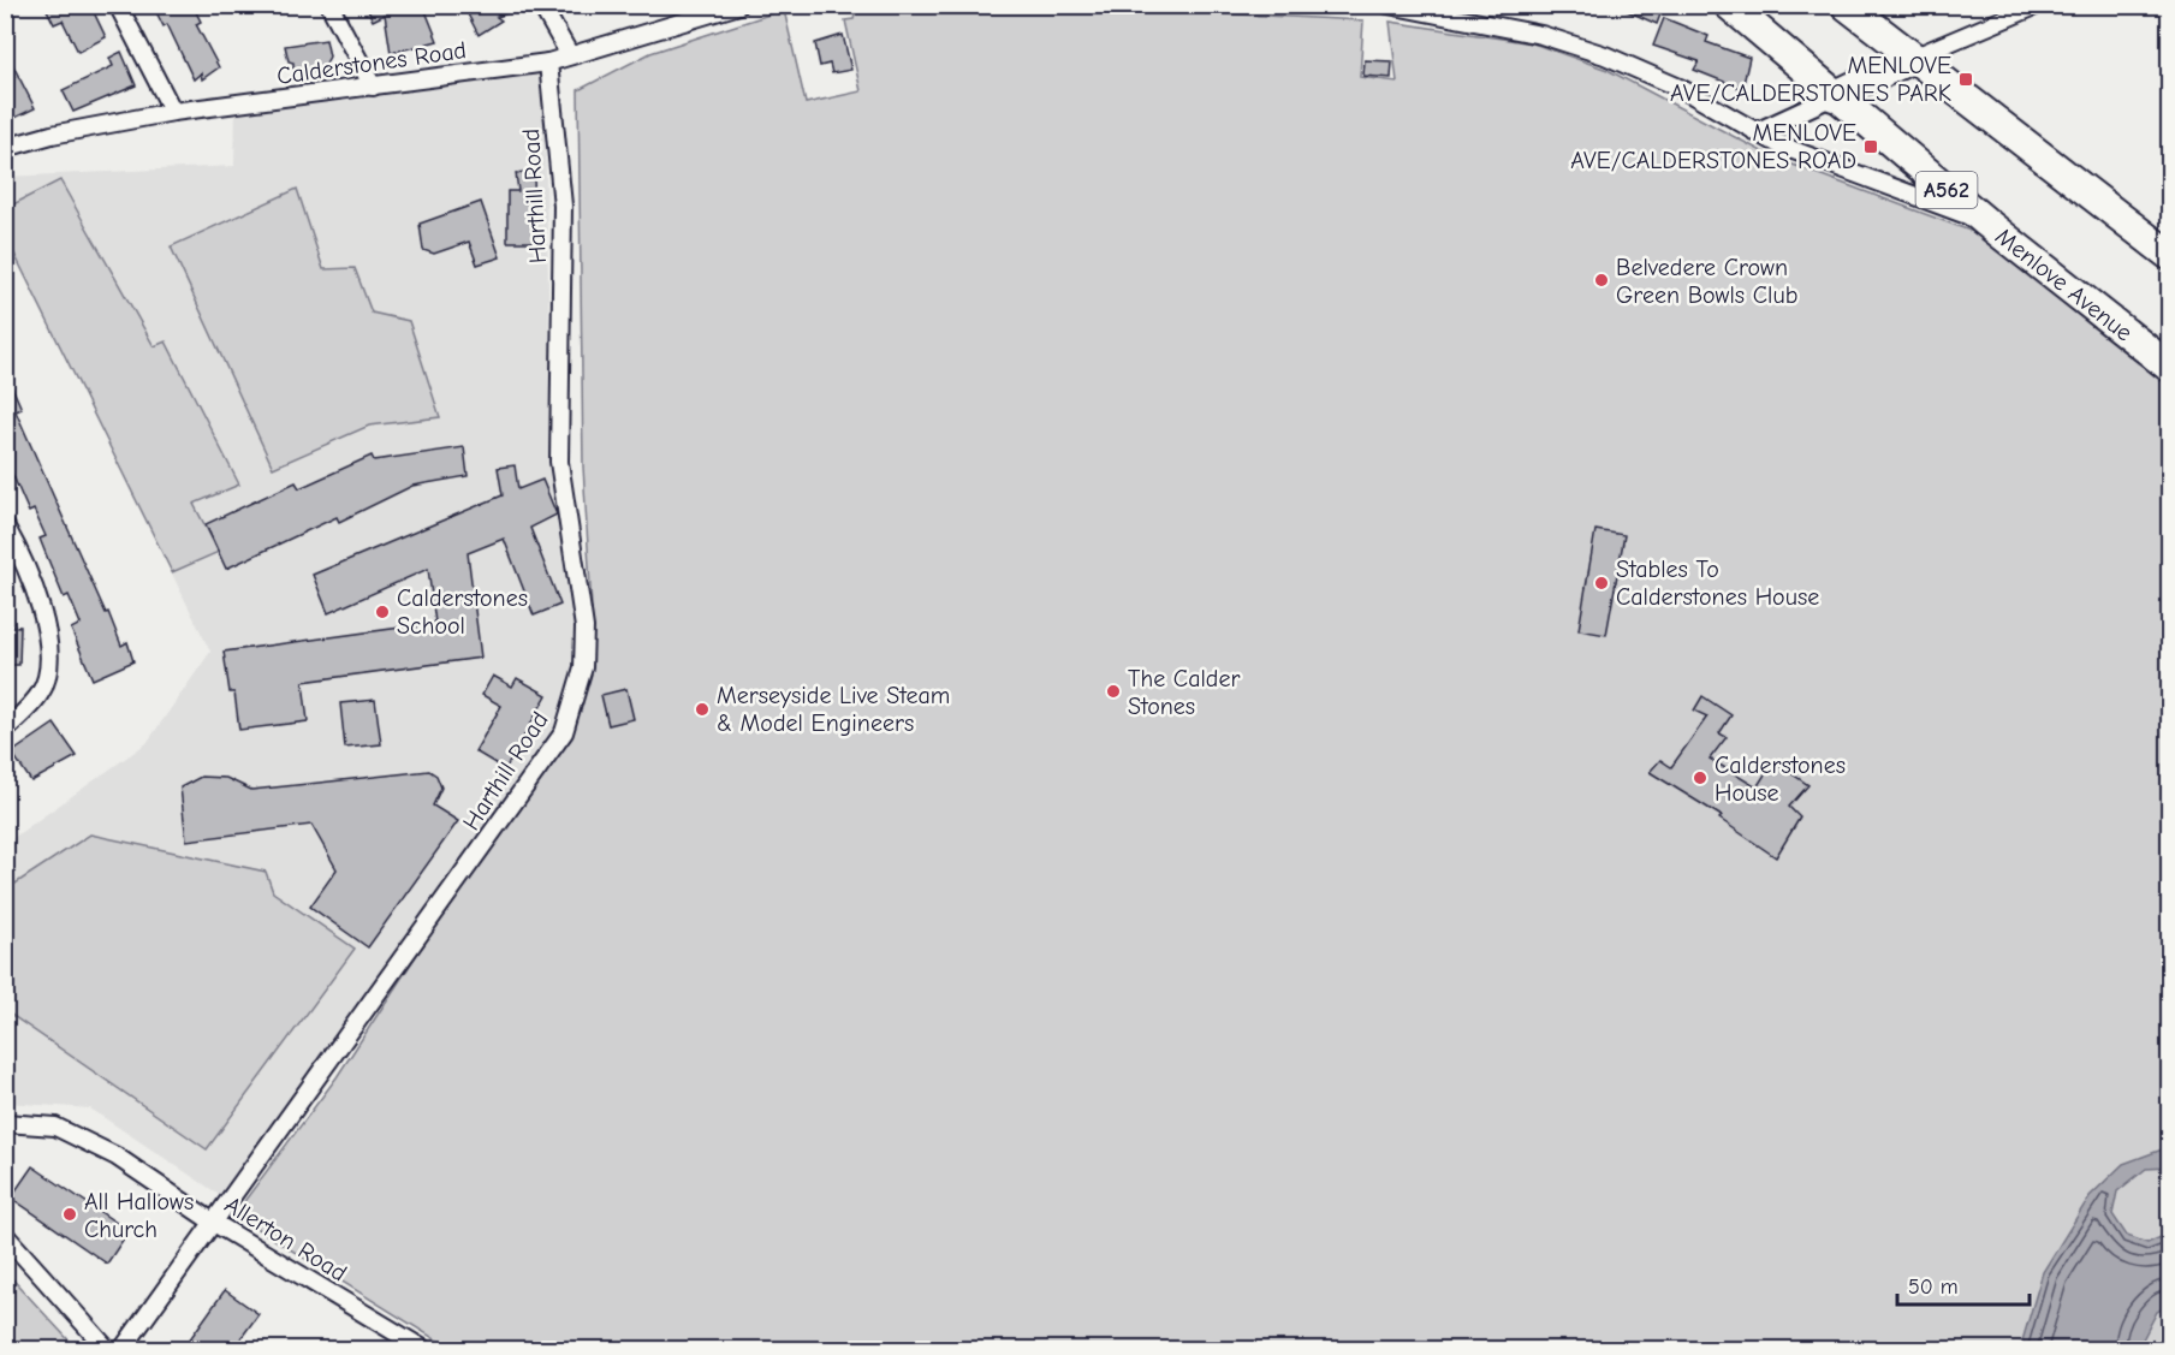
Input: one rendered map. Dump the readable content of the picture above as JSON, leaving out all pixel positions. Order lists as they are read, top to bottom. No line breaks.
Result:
{"streets":{"highway":["A562","Menlove Avenue"],"street":["Calderstones Road","Harthill Road","Allerton Road"]},"crossings":[["Calderstones Road","Harthill Road"],["Harthill Road","Allerton Road"]],"places":{"transit":["MENLOVE AVE/CALDERSTONES PARK","MENLOVE AVE/CALDERSTONES ROAD"],"other":["Belvedere Crown Green Bowls Club","Stables To Calderstones House","Calderstones School","The Calder Stones","Merseyside Live Steam & Model Engineers","Calderstones House","All Hallows Church"]},"scale_bar":"50 m"}
